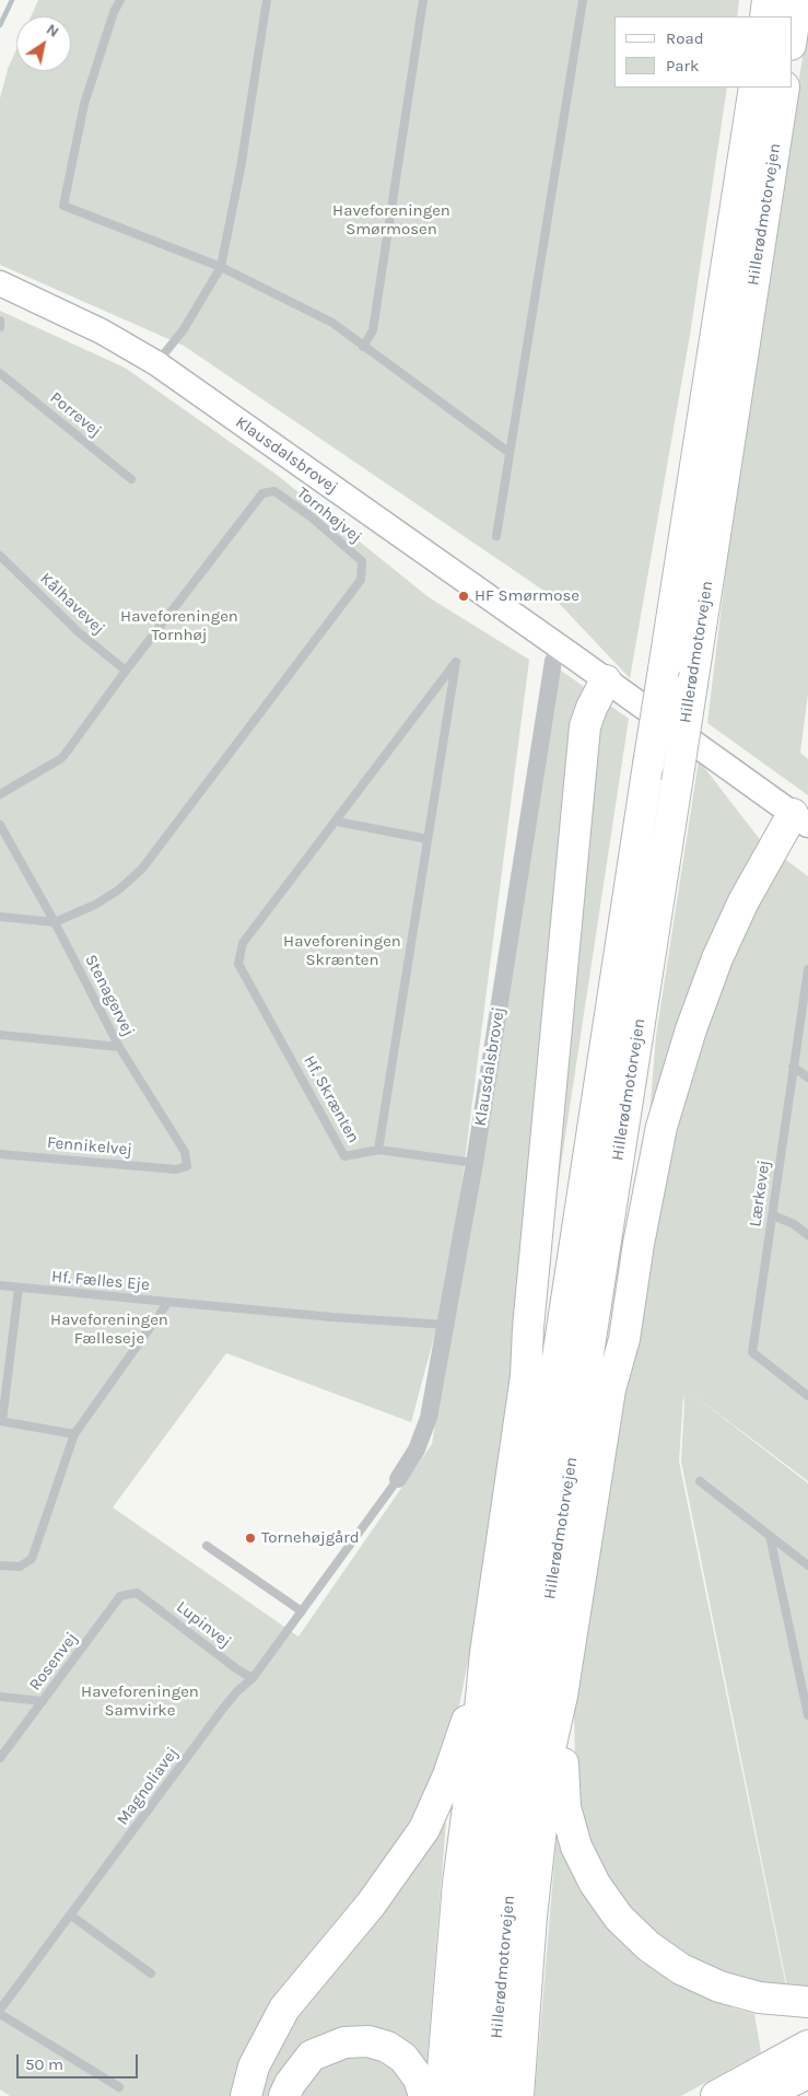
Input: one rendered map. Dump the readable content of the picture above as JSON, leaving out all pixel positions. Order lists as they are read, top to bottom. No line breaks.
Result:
{"streets":{"highway":["Hillerødmotorvejen"],"street":["Klausdalsbrovej"],"lane":["Porrevej","Tornhøjvej","Kålhavevej","Stenagervej","Hf. Skrænten","Fennikelvej","Lærkevej","Hf. Fælles Eje","Lupinvej","Rosenvej","Magnoliavej"]},"crossings":[["Klausdalsbrovej","Magnoliavej"],["Tornhøjvej","Kålhavevej"],["Tornhøjvej","Stenagervej"],["Stenagervej","Fennikelvej"],["Lupinvej","Rosenvej"],["Lupinvej","Magnoliavej"]],"parks":["Haveforeningen Smørmosen","Haveforeningen Tornhøj","Haveforeningen Skrænten","Haveforeningen Fælleseje","Haveforeningen Samvirke"],"places":["HF Smørmose","Tornehøjgård"],"legend":["Road","Park"],"scale_bar":"50 m","north":"top right"}
